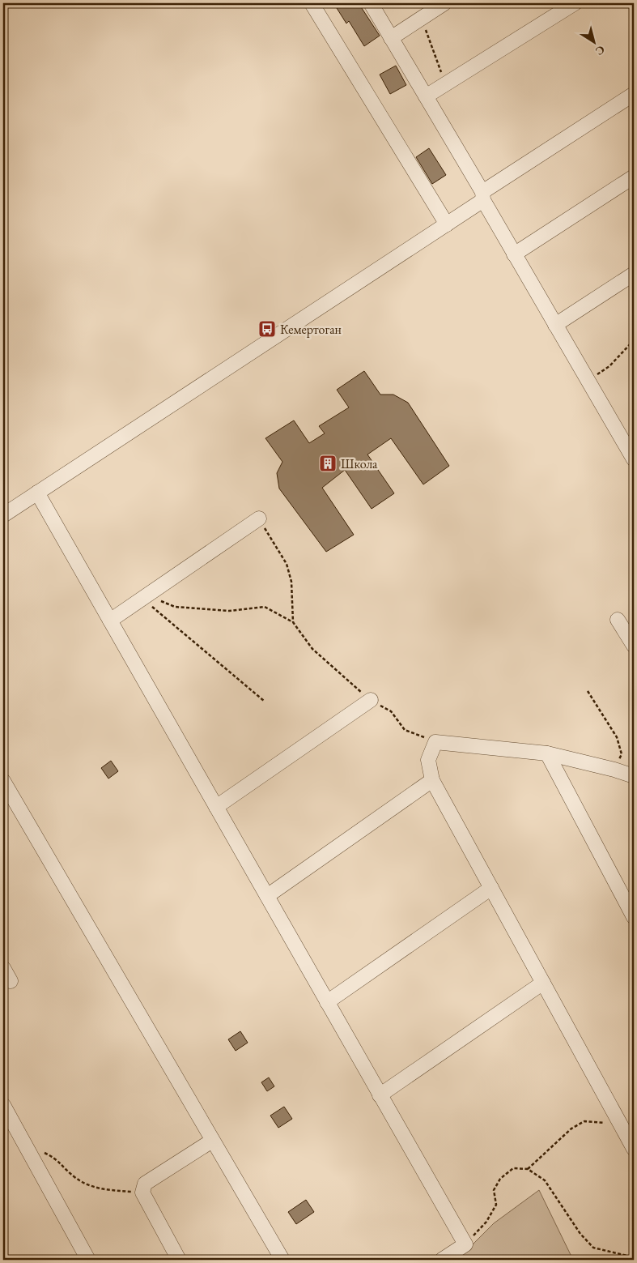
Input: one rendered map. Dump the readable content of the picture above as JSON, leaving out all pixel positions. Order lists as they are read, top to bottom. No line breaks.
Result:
{"places":{"bus stop":["Кемертоган"],"building":["Школа"]},"north":"bottom right"}
